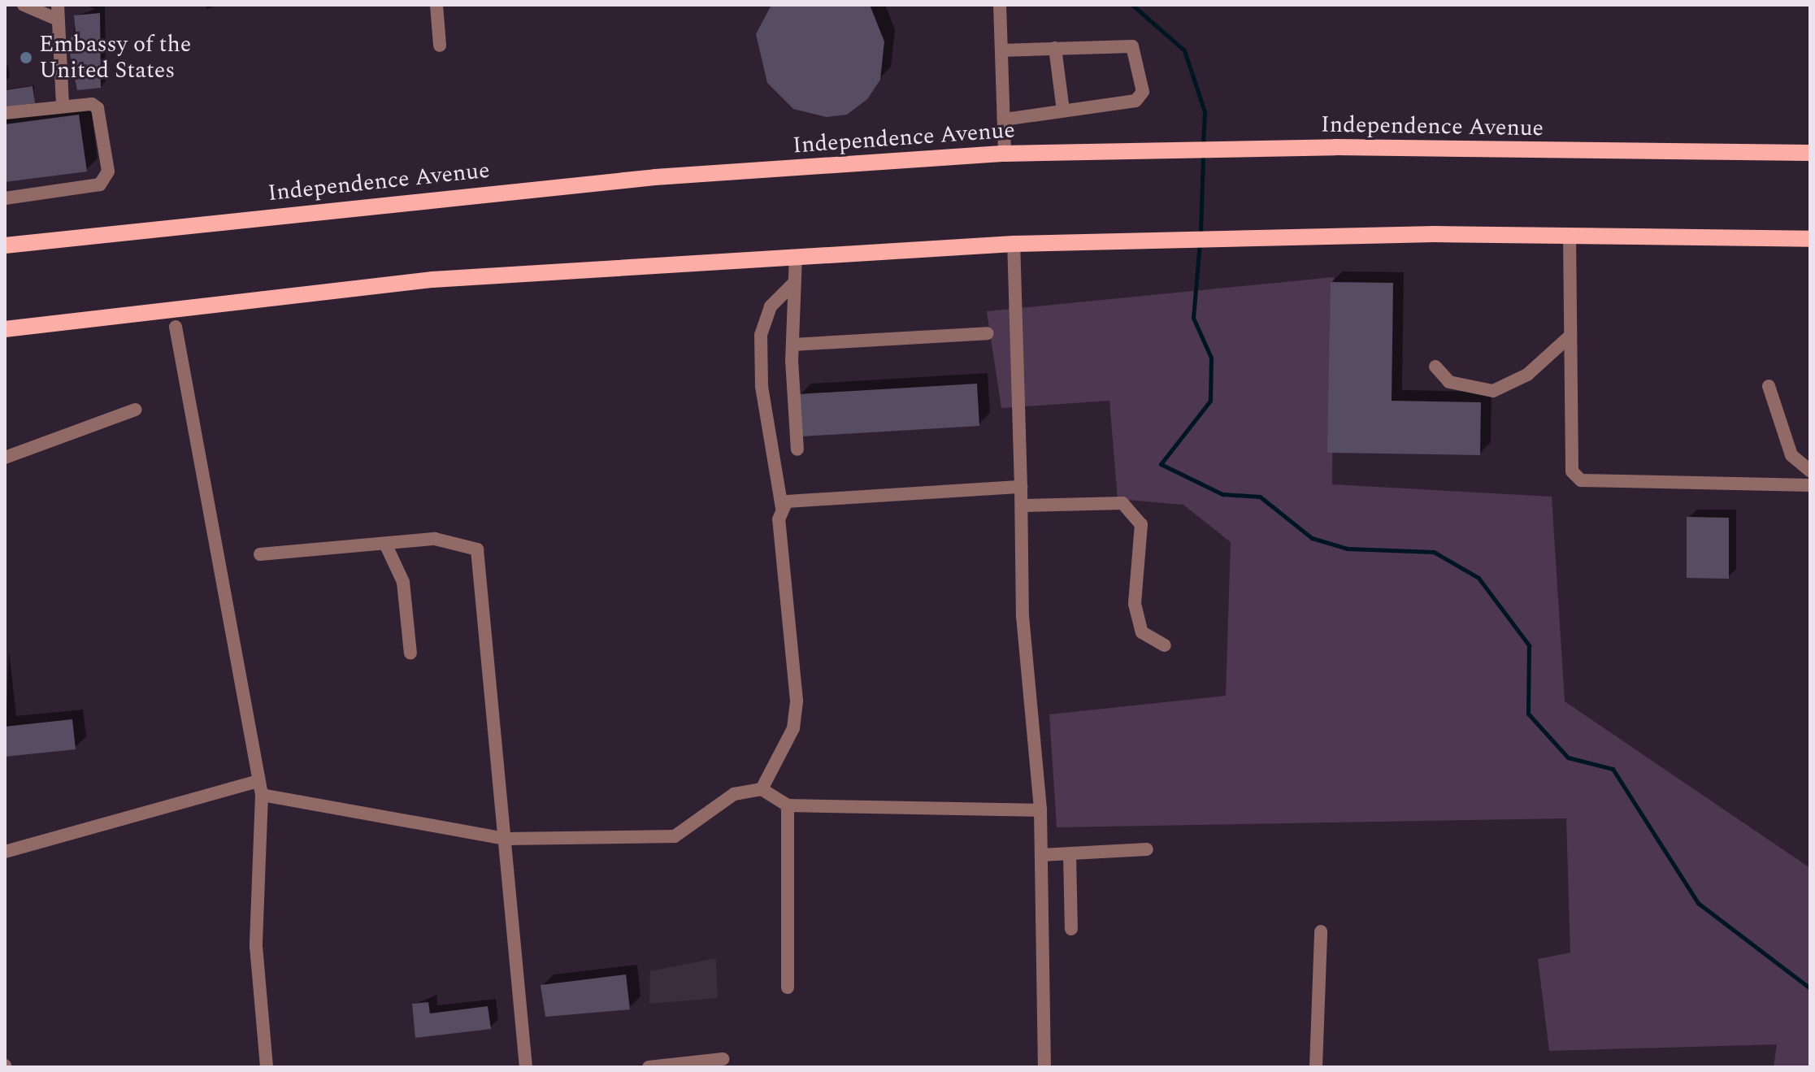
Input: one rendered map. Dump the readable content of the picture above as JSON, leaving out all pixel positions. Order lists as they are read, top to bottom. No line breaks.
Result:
{"streets":{"main road":["Independence Avenue"]},"places":["Embassy of the United States"]}
